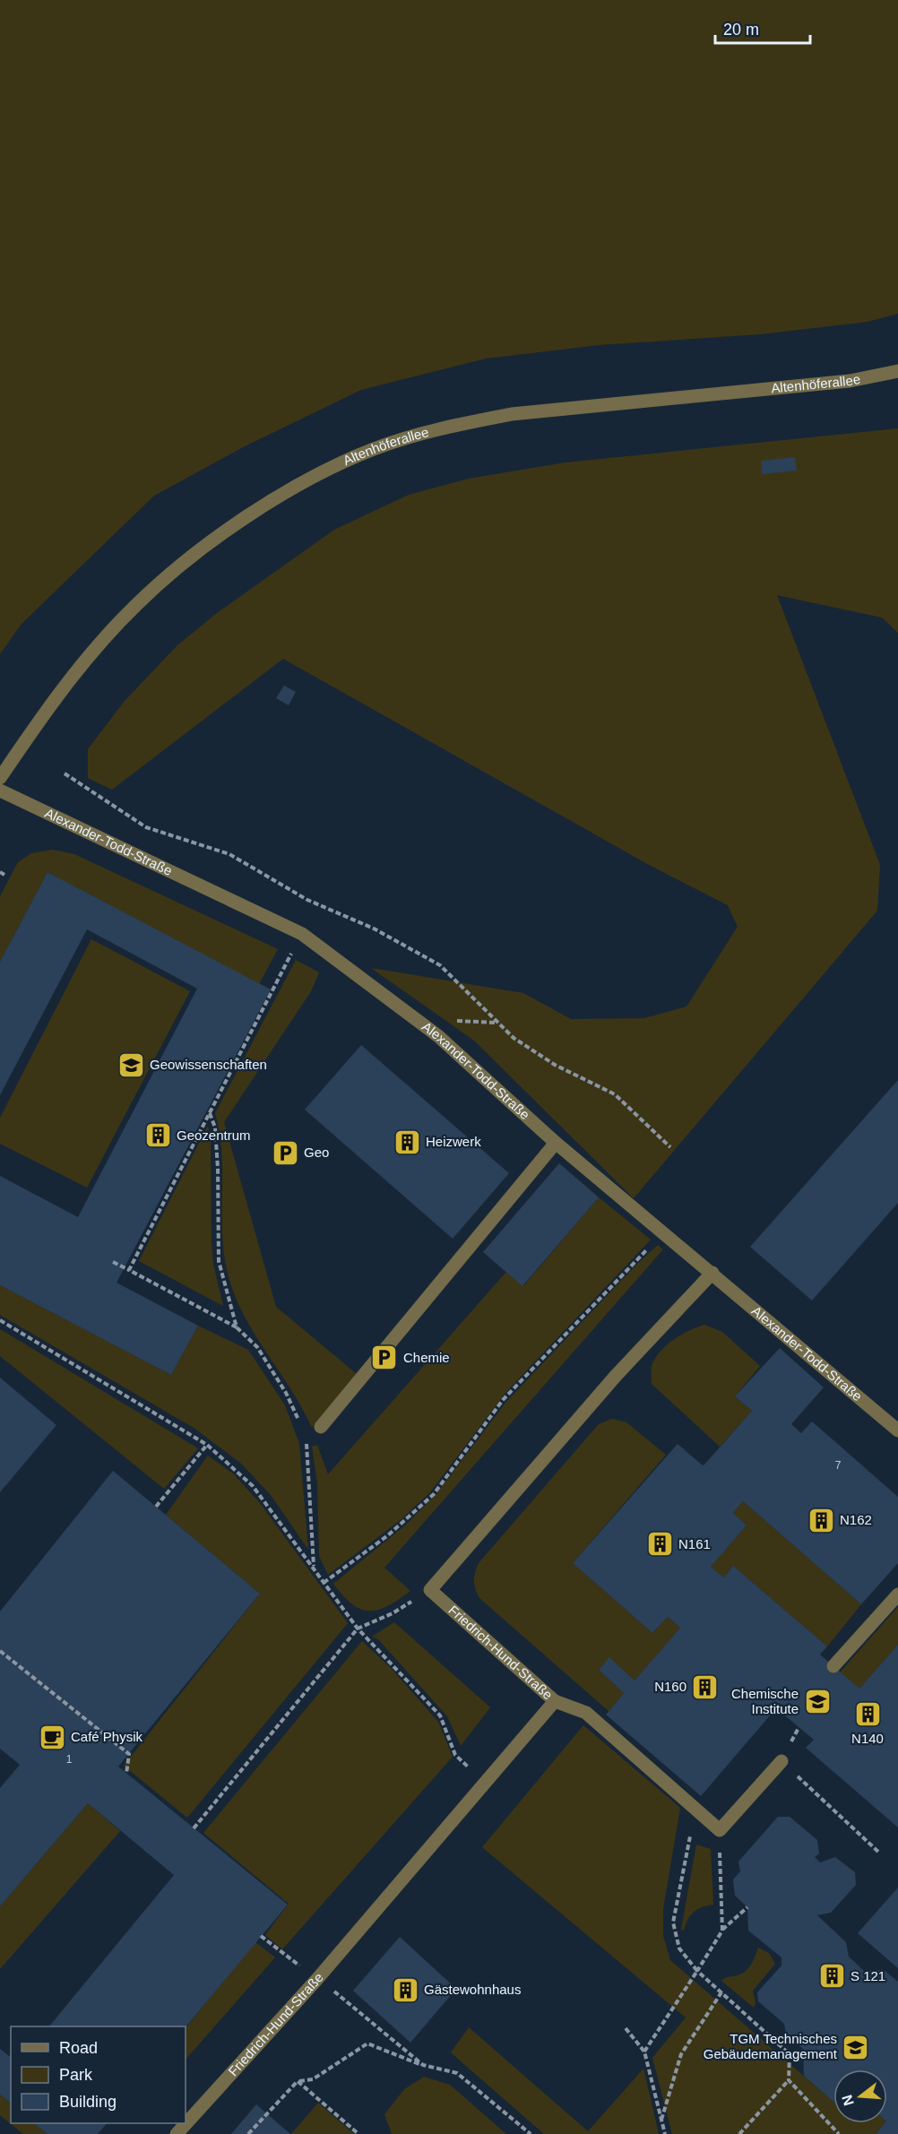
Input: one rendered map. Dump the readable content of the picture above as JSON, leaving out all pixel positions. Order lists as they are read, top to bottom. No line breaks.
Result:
{"streets":{"street":["Altenhöferallee","Alexander-Todd-Straße","Friedrich-Hund-Straße"]},"places":{"school or university":["Geowissenschaften","Chemische Institute","TGM Technisches Gebäudemanagement"],"building":["Geozentrum","Heizwerk","N162","N161","N160","N140","S 121","Gästewohnhaus"],"parking":["Geo","Chemie"],"cafe":["Café Physik"]},"house_numbers":["7","1"],"legend":["Road","Park","Building"],"scale_bar":"20 m","north":"left"}
